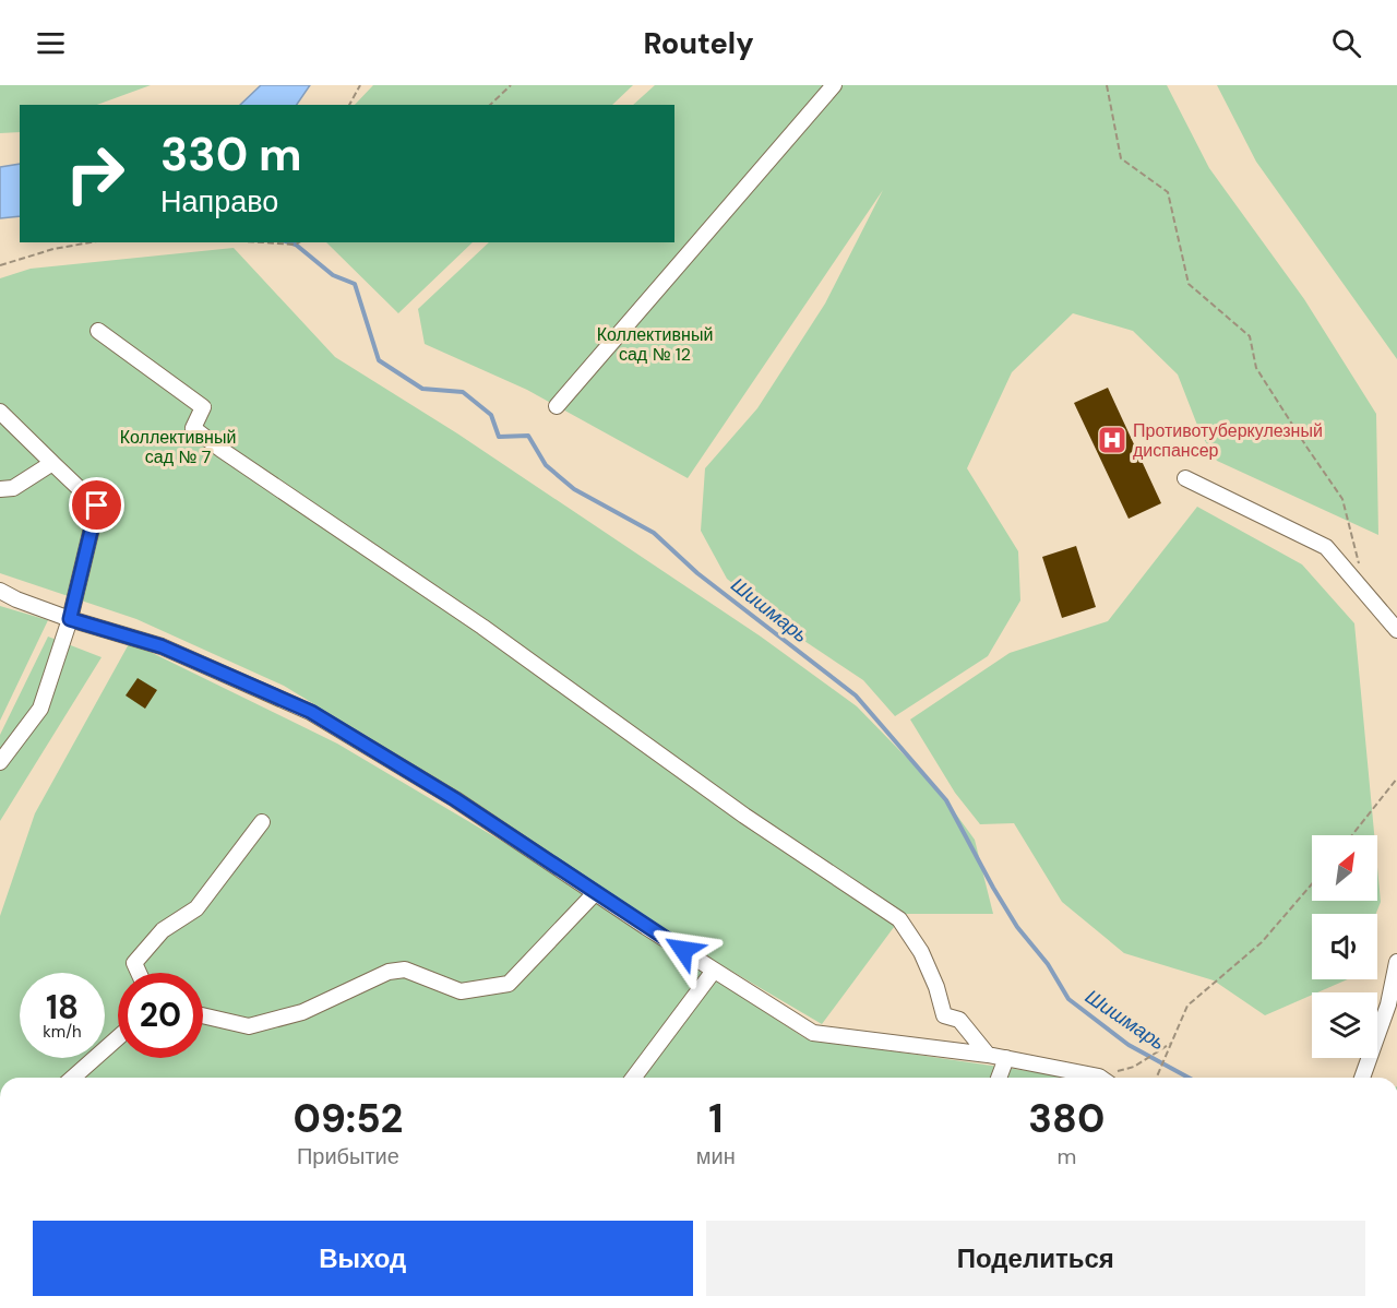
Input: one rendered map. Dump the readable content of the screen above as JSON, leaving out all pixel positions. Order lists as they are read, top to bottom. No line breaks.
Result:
{"water":["Шишмарь"],"parks":["Коллективный сад № 12","Коллективный сад № 7"],"places":{"hospital":["Противотуберкулезный диспансер"]},"north":"top right","page":{"header":"Routely","turn":["330 m","Направо"],"speed":"18 km/h","limit":"20","eta":["09:52","Прибытие","1","мин","380","m"],"buttons":["Выход","Поделиться"]}}
